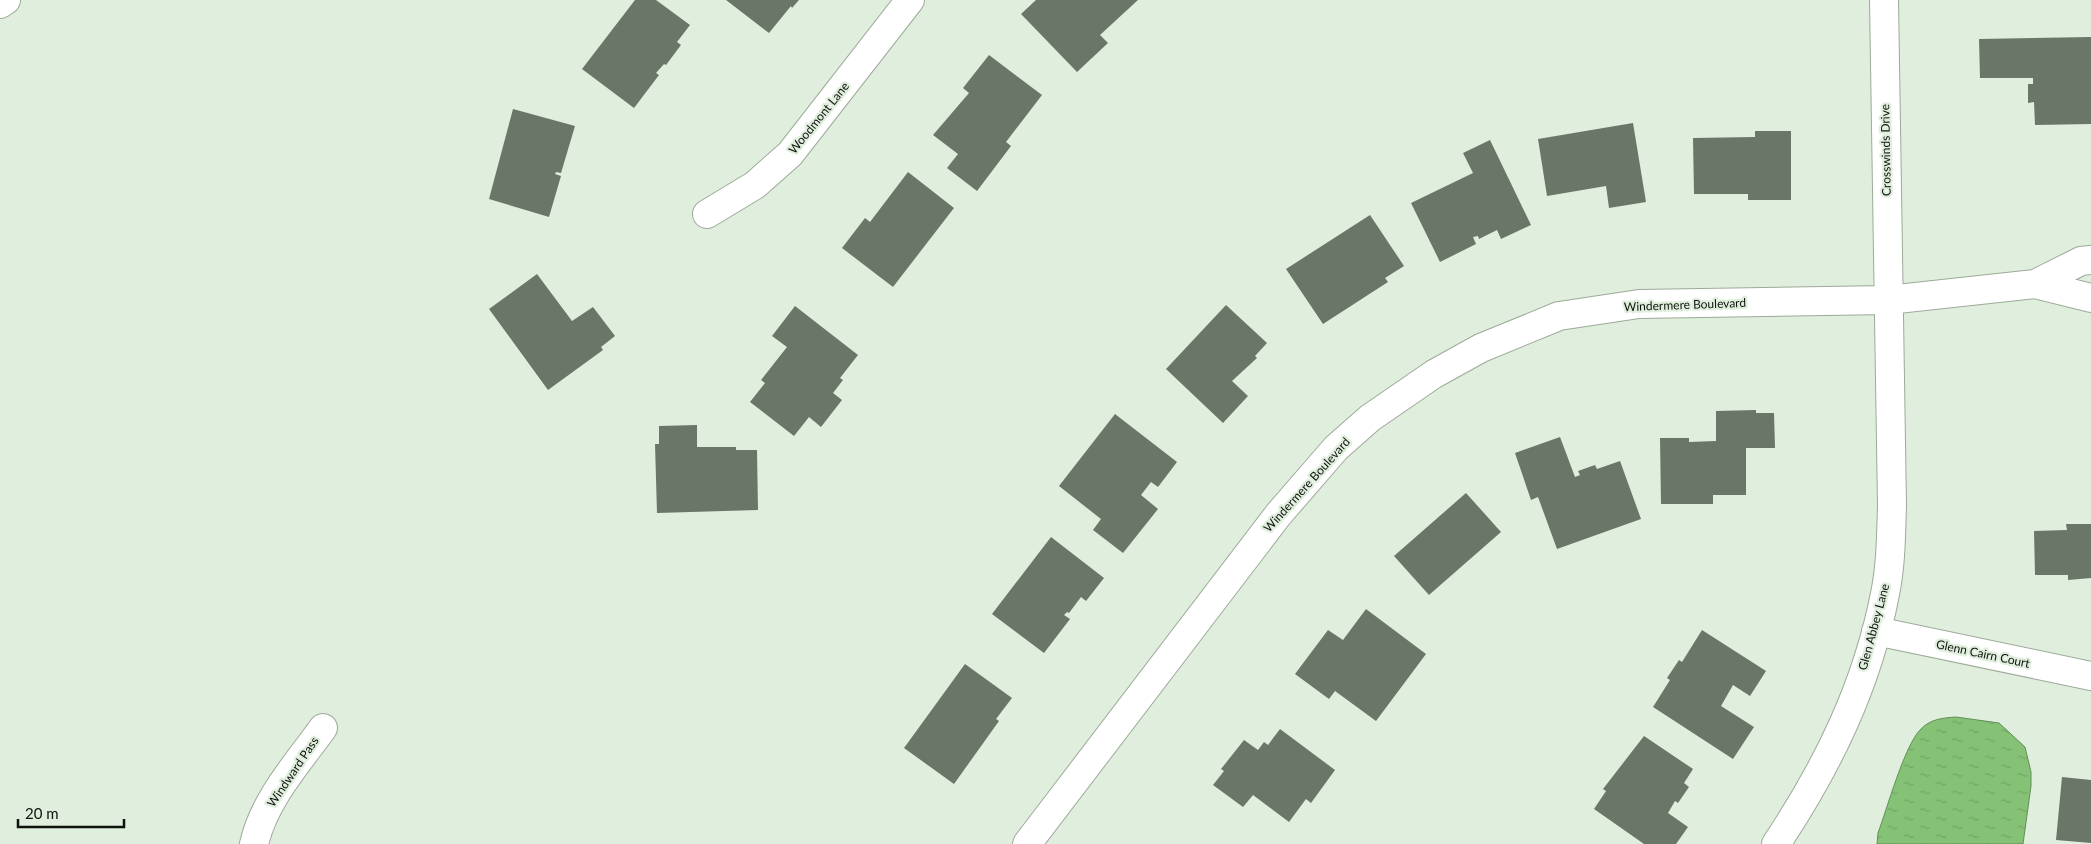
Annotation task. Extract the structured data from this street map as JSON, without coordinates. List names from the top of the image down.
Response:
{
  "streets": {
    "street": [
      "Woodmont Lane",
      "Crosswinds Drive",
      "Windermere Boulevard",
      "Glen Abbey Lane",
      "Glenn Cairn Court",
      "Windward Pass"
    ]
  },
  "crossings": [
    ["Crosswinds Drive", "Windermere Boulevard"],
    ["Crosswinds Drive", "Glen Abbey Lane"],
    ["Windermere Boulevard", "Glen Abbey Lane"],
    ["Glen Abbey Lane", "Glenn Cairn Court"]
  ],
  "scale_bar": "20 m"
}
